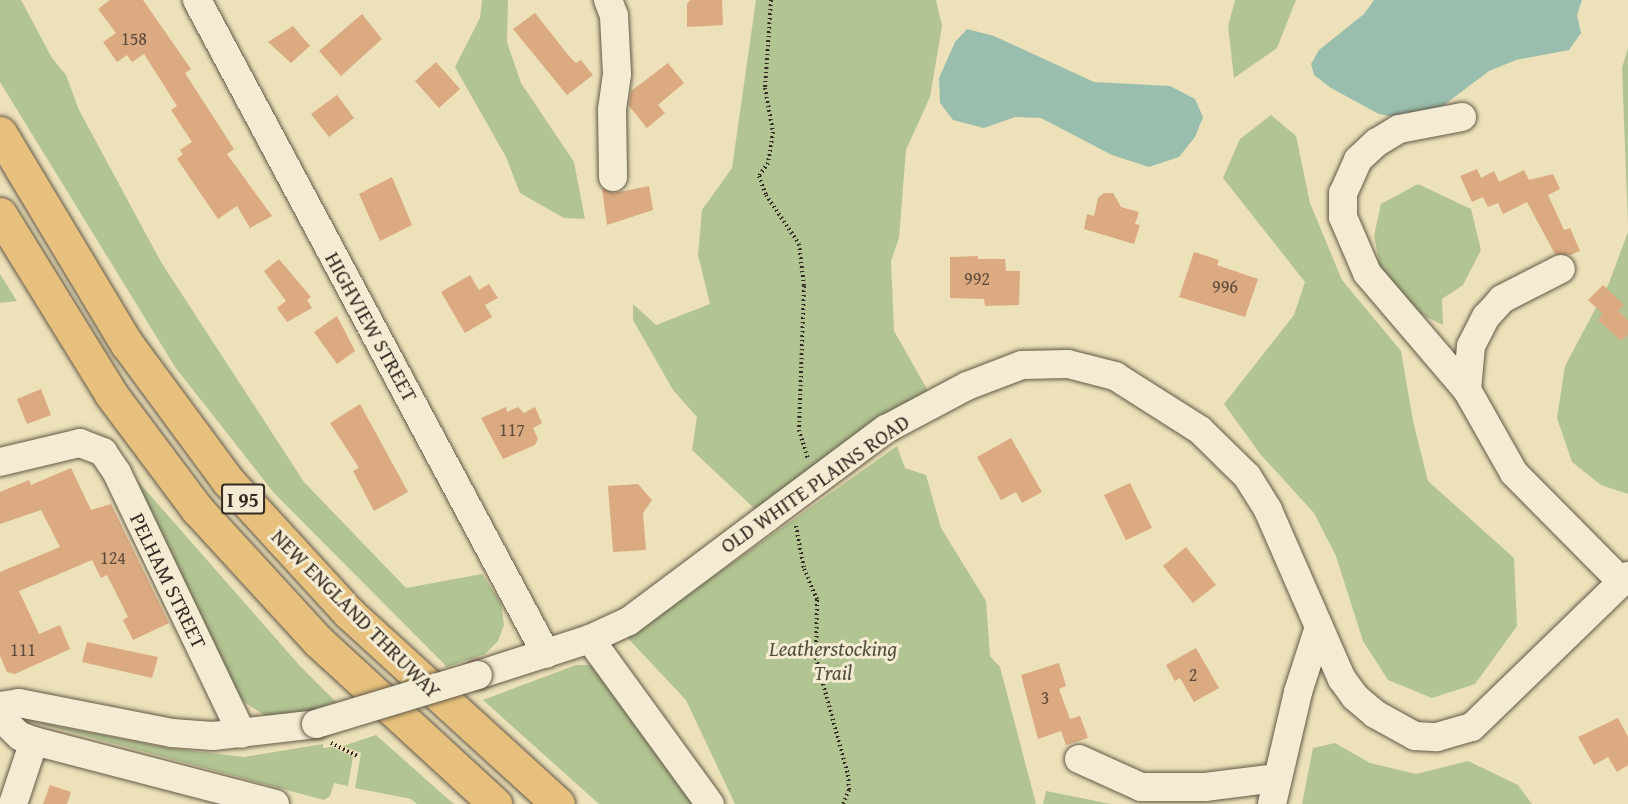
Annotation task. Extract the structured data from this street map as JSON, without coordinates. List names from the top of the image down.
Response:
{
  "streets": {
    "highway": ["I 95", "NEW ENGLAND THRUWAY"],
    "street": ["HIGHVIEW STREET", "OLD WHITE PLAINS ROAD", "PELHAM STREET"]
  },
  "crossings": [
    ["HIGHVIEW STREET", "OLD WHITE PLAINS ROAD"],
    ["OLD WHITE PLAINS ROAD", "PELHAM STREET"]
  ],
  "parks": ["Leatherstocking Trail"],
  "house_numbers": [
    "158",
    "992",
    "996",
    "117",
    "124",
    "111",
    "2",
    "3"
  ]
}
